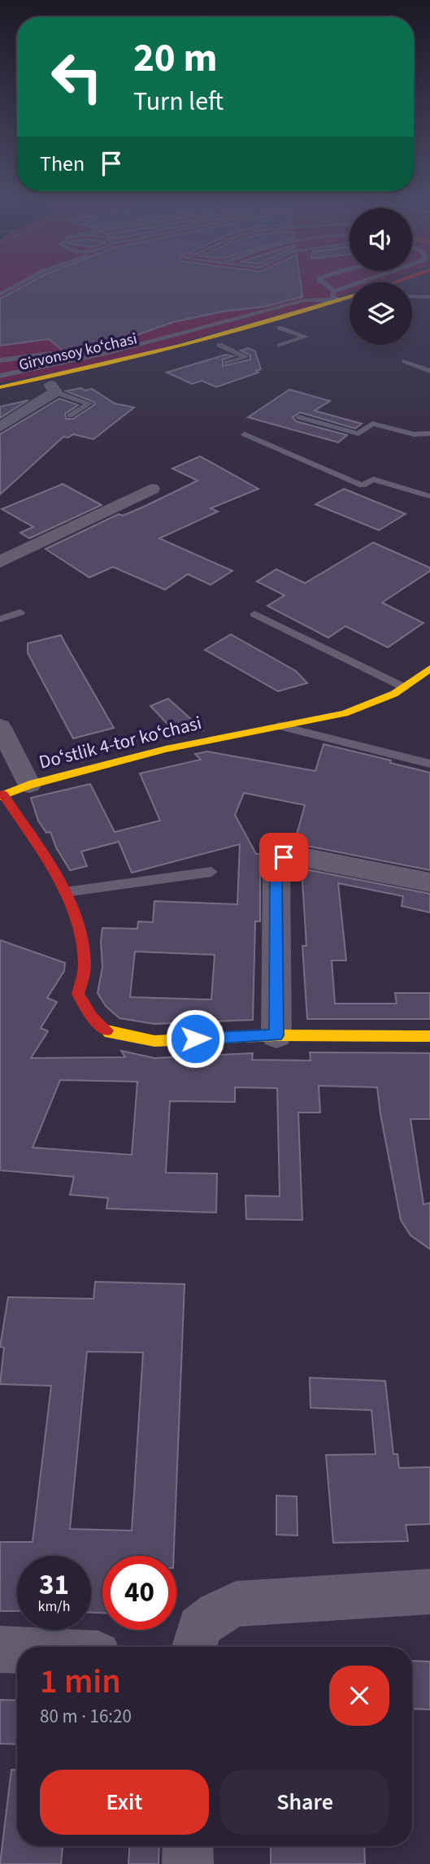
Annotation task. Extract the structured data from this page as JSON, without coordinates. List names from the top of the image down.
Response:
{
  "streets": {
    "main road": ["Girvonsoy koʻchasi", "Doʻstlik 4-tor koʻchasi"]
  },
  "page": {
    "turn": ["20 m", "Turn left"],
    "then": "Then",
    "speed": "31 km/h",
    "limit": "40",
    "heading": ["1 min", "80 m · 16:20"],
    "buttons": ["Exit", "Share"]
  }
}
